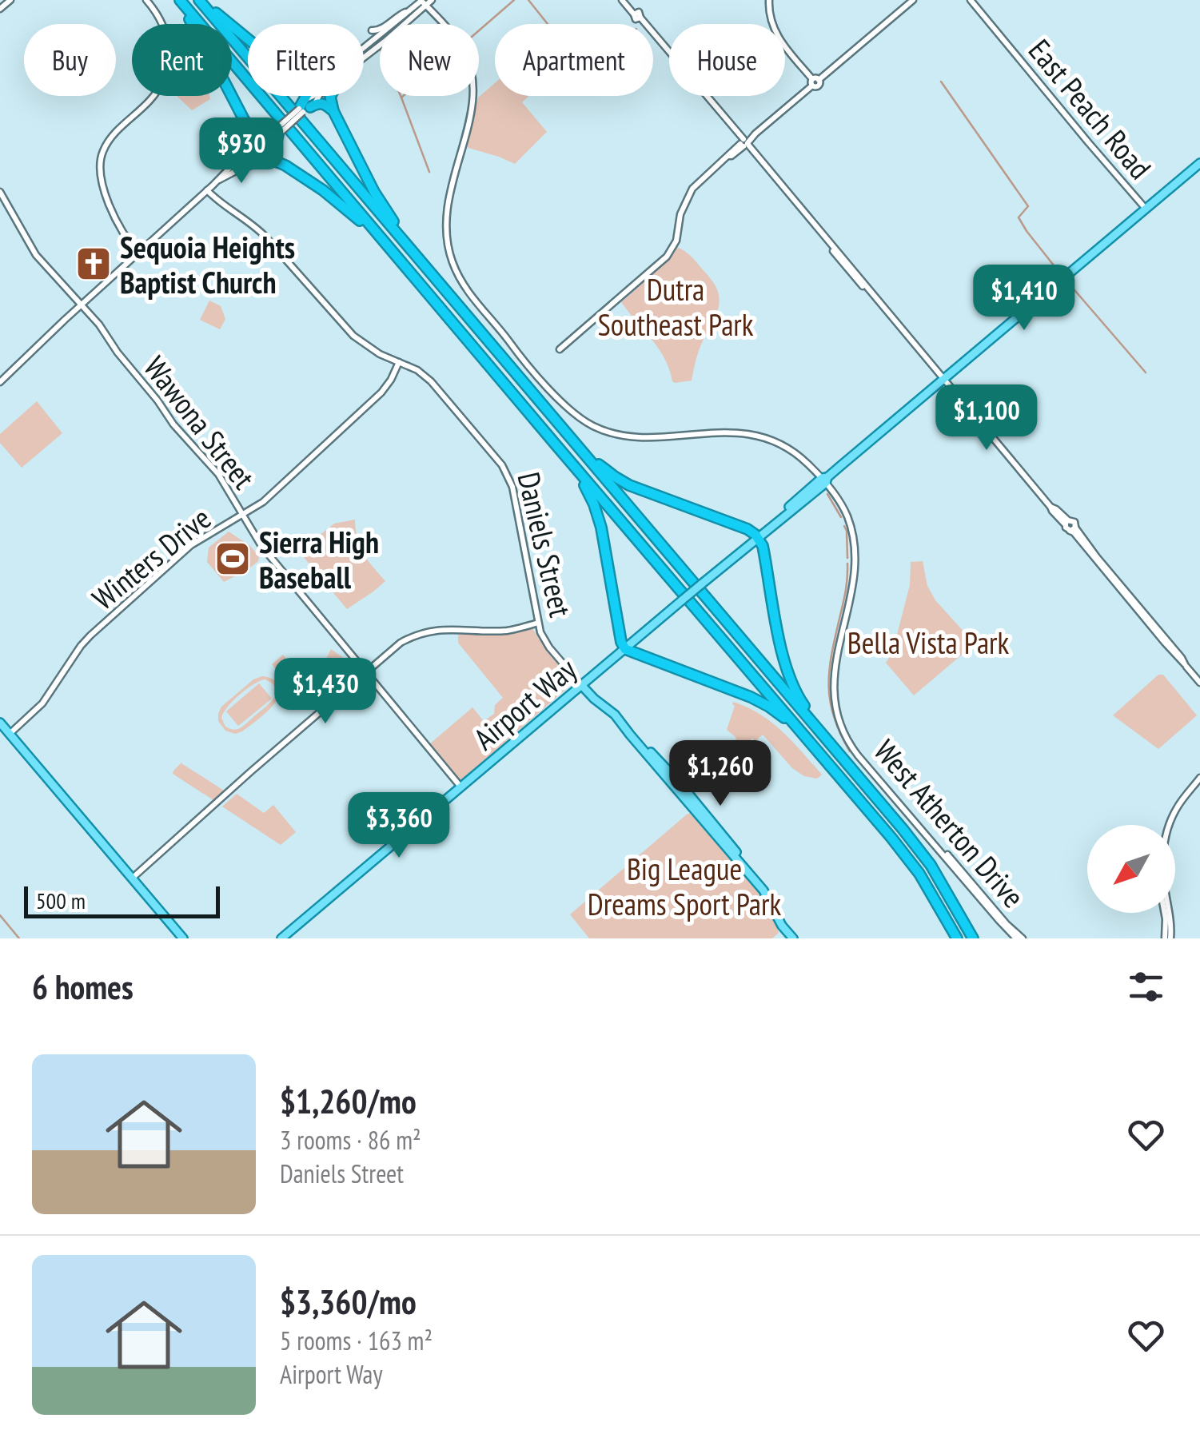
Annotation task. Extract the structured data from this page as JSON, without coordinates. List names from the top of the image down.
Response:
{
  "streets": {
    "main road": ["Daniels Street", "Airport Way"],
    "street": [
      "East Peach Road",
      "Wawona Street",
      "Winters Drive",
      "West Atherton Drive"
    ]
  },
  "crossings": [
    ["East Peach Road", "Airport Way"],
    ["Wawona Street", "Winters Drive"],
    ["Wawona Street", "Airport Way"],
    ["Daniels Street", "Winters Drive"],
    ["Daniels Street", "Airport Way"],
    ["Airport Way", "West Atherton Drive"]
  ],
  "parks": ["Dutra Southeast Park", "Bella Vista Park", "Big League Dreams Sport Park"],
  "places": {
    "church": ["Sequoia Heights Baptist Church"],
    "sports": ["Sierra High Baseball"]
  },
  "scale_bar": "500 m",
  "north": "bottom left",
  "page": {
    "chip": [
      "Buy",
      "Rent",
      "Filters",
      "New",
      "Apartment",
      "House"
    ],
    "price": [
      "$930",
      "$1,410",
      "$1,100",
      "$1,430",
      "$1,260",
      "$3,360"
    ],
    "scale": "500 m",
    "heading": "6 homes",
    "list": [
      {
        "name": "$1,260/mo",
        "note": "3 rooms · 86 m² · Daniels Street"
      },
      {
        "name": "$3,360/mo",
        "note": "5 rooms · 163 m² · Airport Way"
      }
    ]
  }
}
